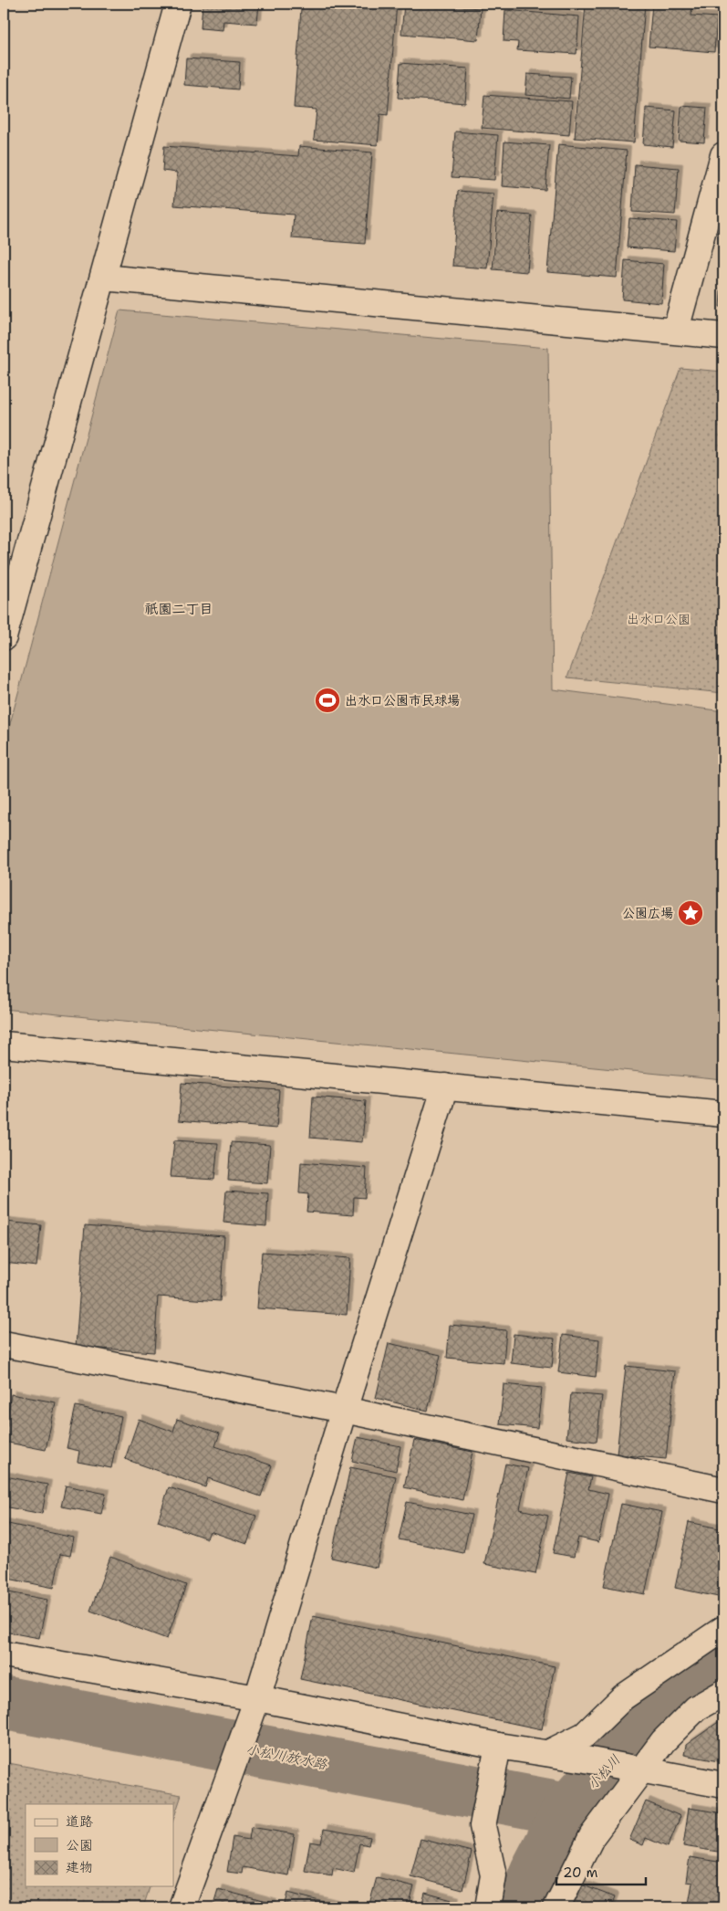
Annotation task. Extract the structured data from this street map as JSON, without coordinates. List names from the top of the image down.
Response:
{
  "districts": ["祇園二丁目"],
  "water": ["小松川放水路", "小松川"],
  "parks": ["出水口公園"],
  "places": {
    "sports": ["出水口公園市民球場"],
    "place": ["公園広場"]
  },
  "legend": ["道路", "公園", "建物"],
  "scale_bar": "20 m"
}
